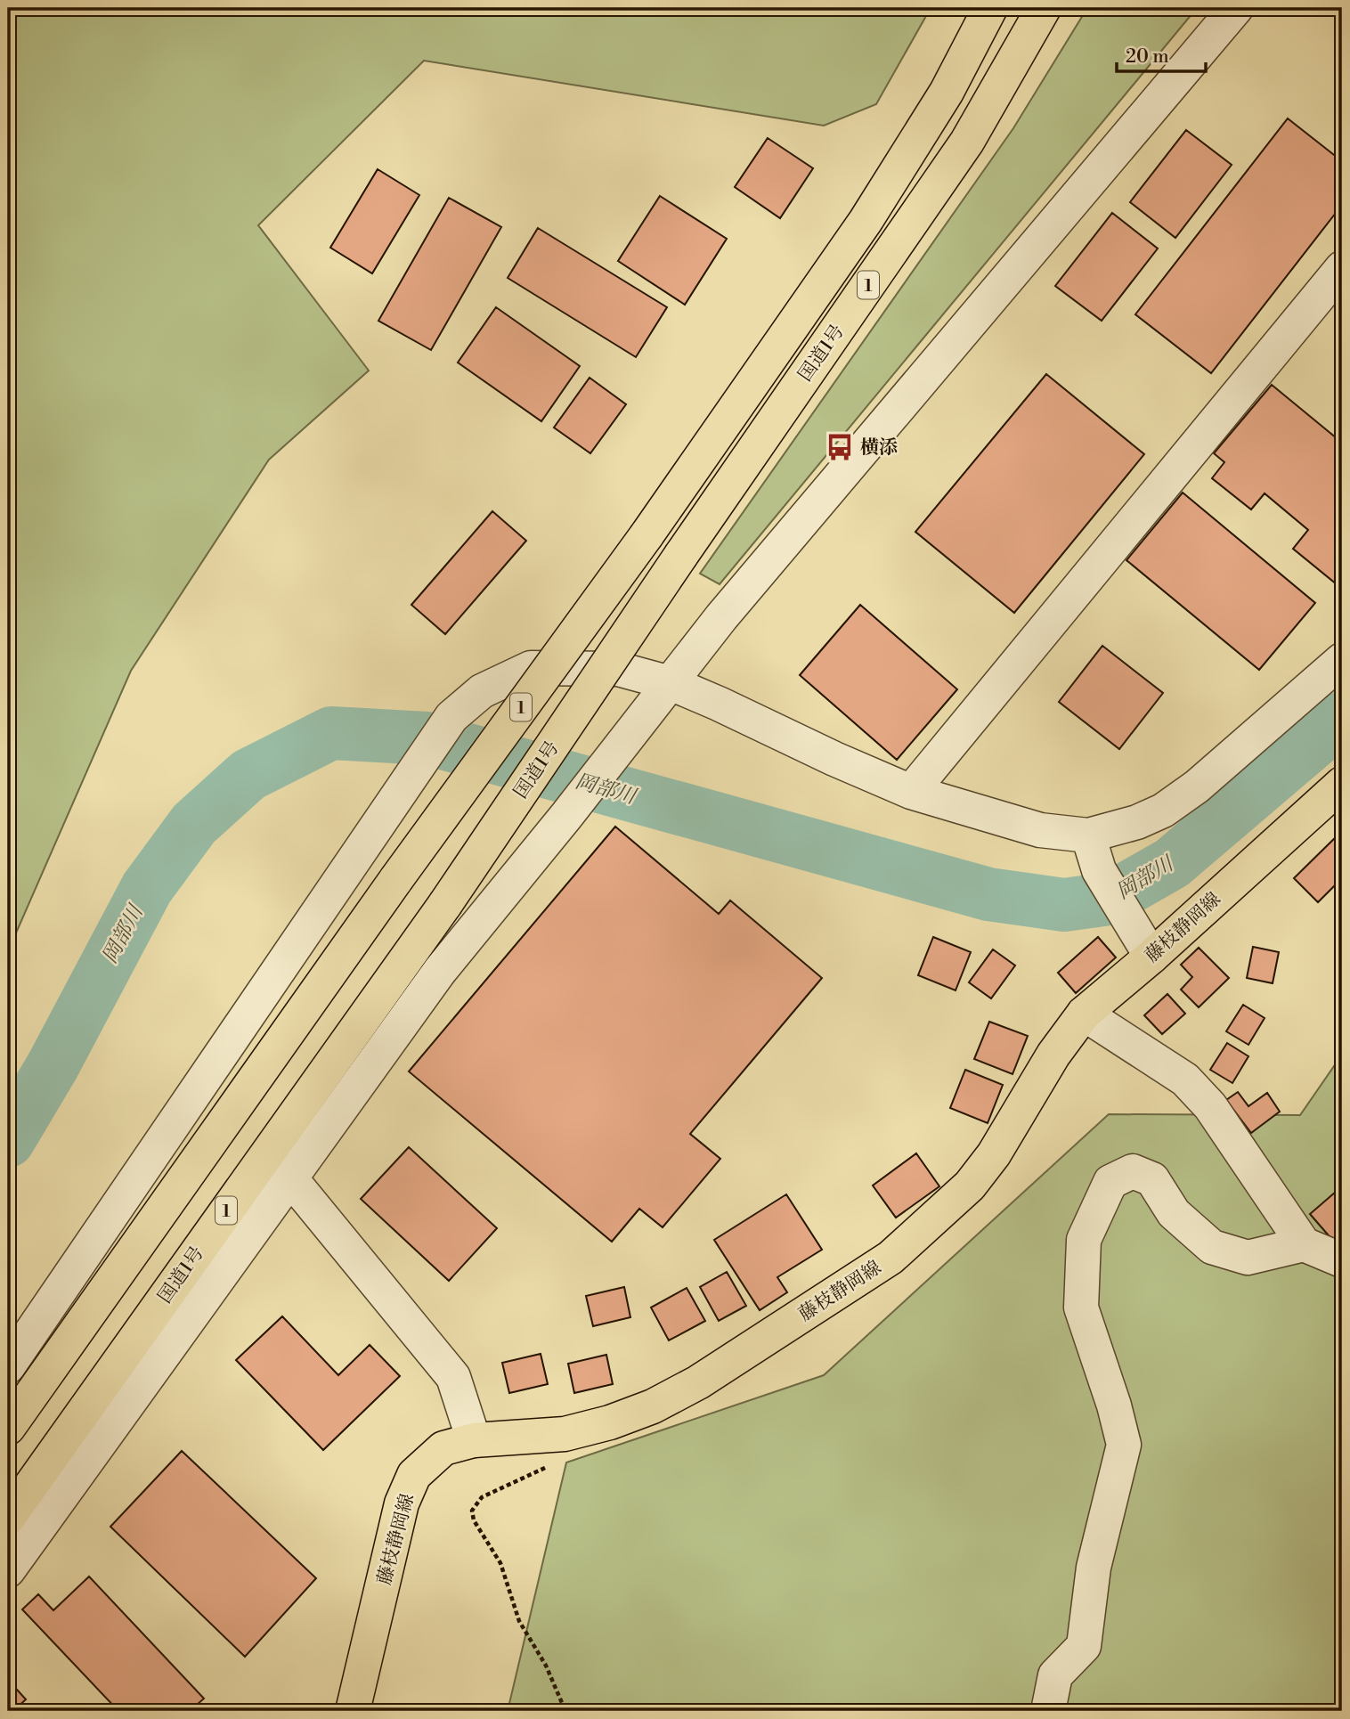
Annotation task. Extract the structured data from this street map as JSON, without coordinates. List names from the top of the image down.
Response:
{
  "streets": {
    "main road": ["1", "国道1号", "藤枝静岡線"]
  },
  "water": ["岡部川"],
  "places": {
    "bus stop": ["横添"]
  },
  "scale_bar": "20 m"
}
